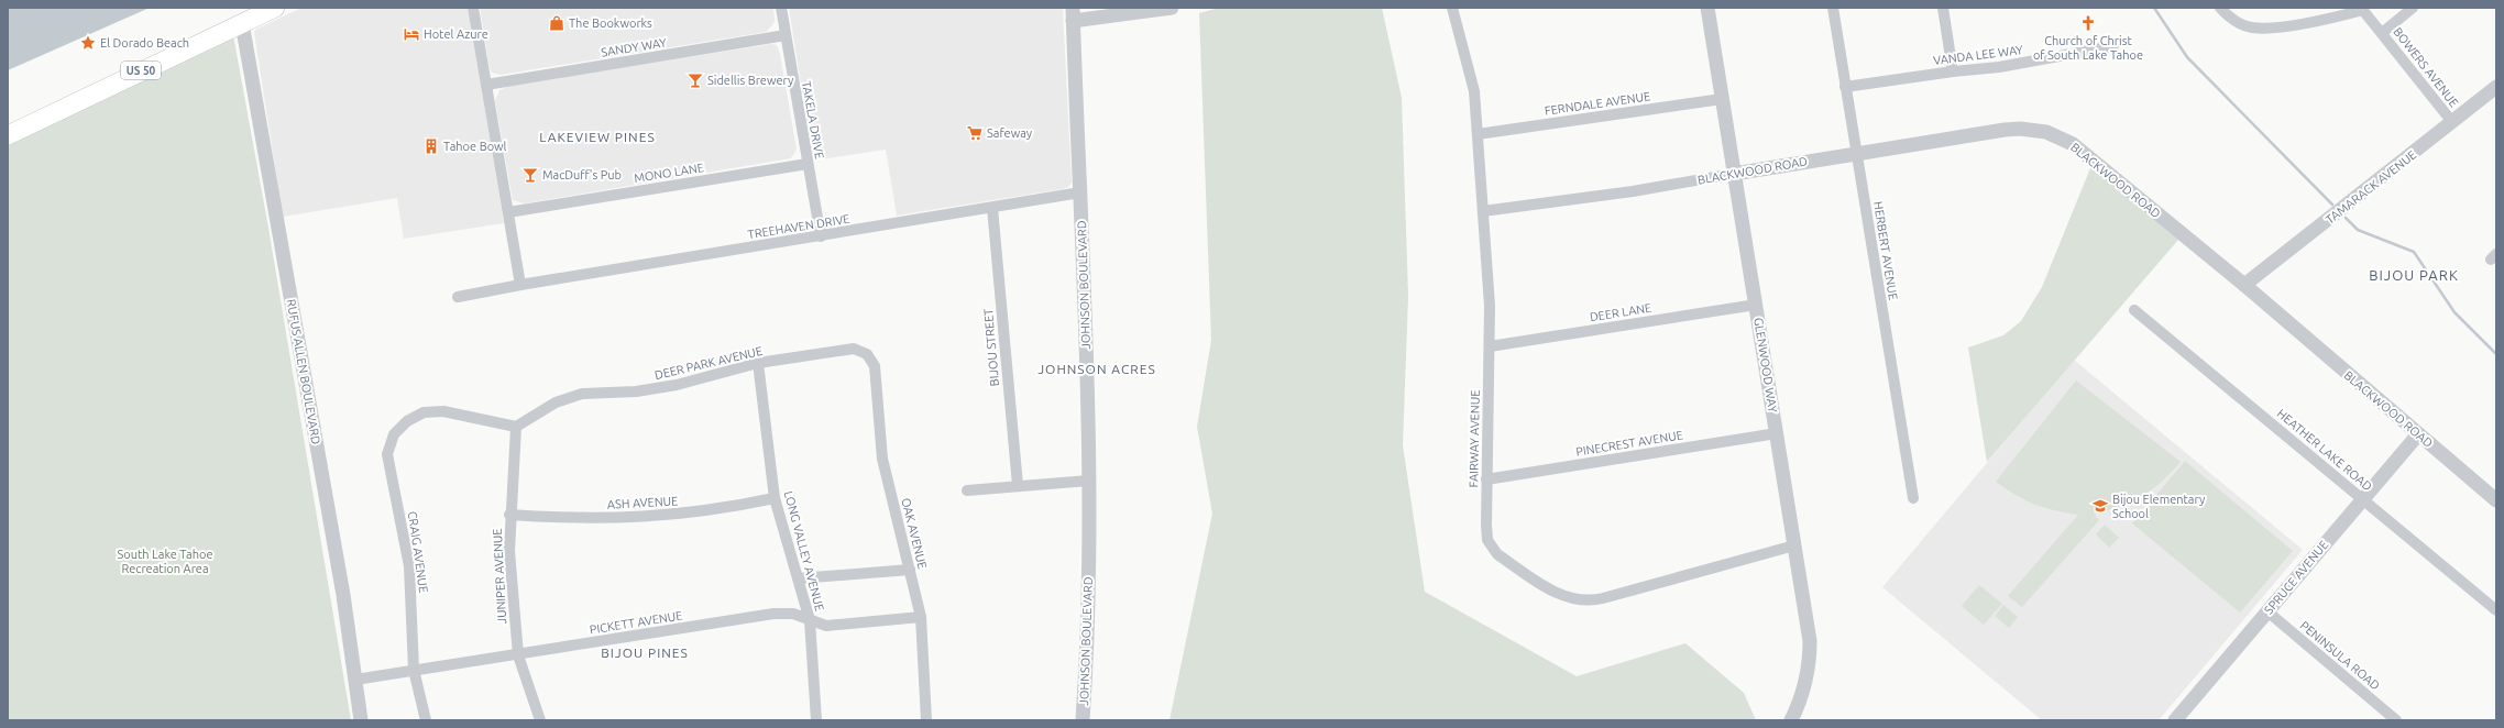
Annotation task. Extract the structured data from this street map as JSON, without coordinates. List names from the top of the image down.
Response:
{
  "streets": {
    "highway": ["US 50"],
    "street": [
      "SANDY WAY",
      "VANDA LEE WAY",
      "BOWERS AVENUE",
      "FERNDALE AVENUE",
      "TAKELA DRIVE",
      "BLACKWOOD ROAD",
      "MONO LANE",
      "TAMARACK AVENUE",
      "TREEHAVEN DRIVE",
      "HERBERT AVENUE",
      "JOHNSON BOULEVARD",
      "DEER LANE",
      "BIJOU STREET",
      "DEER PARK AVENUE",
      "GLENWOOD WAY",
      "RUFUS ALLEN BOULEVARD",
      "FAIRWAY AVENUE",
      "PINECREST AVENUE",
      "HEATHER LAKE ROAD",
      "ASH AVENUE",
      "OAK AVENUE",
      "LONG VALLEY AVENUE",
      "CRAIG AVENUE",
      "JUNIPER AVENUE",
      "SPRUCE AVENUE",
      "PICKETT AVENUE",
      "PENINSULA ROAD"
    ]
  },
  "crossings": [
    ["SANDY WAY", "TAKELA DRIVE"],
    ["VANDA LEE WAY", "HERBERT AVENUE"],
    ["BOWERS AVENUE", "TAMARACK AVENUE"],
    ["US 50", "RUFUS ALLEN BOULEVARD"],
    ["FERNDALE AVENUE", "GLENWOOD WAY"],
    ["FERNDALE AVENUE", "FAIRWAY AVENUE"],
    ["TAKELA DRIVE", "MONO LANE"],
    ["TAKELA DRIVE", "TREEHAVEN DRIVE"],
    ["BLACKWOOD ROAD", "TAMARACK AVENUE"],
    ["BLACKWOOD ROAD", "HERBERT AVENUE"],
    ["BLACKWOOD ROAD", "GLENWOOD WAY"],
    ["BLACKWOOD ROAD", "FAIRWAY AVENUE"],
    ["BLACKWOOD ROAD", "SPRUCE AVENUE"],
    ["TREEHAVEN DRIVE", "JOHNSON BOULEVARD"],
    ["TREEHAVEN DRIVE", "BIJOU STREET"],
    ["DEER LANE", "GLENWOOD WAY"],
    ["DEER LANE", "FAIRWAY AVENUE"],
    ["DEER PARK AVENUE", "OAK AVENUE"],
    ["DEER PARK AVENUE", "LONG VALLEY AVENUE"],
    ["DEER PARK AVENUE", "CRAIG AVENUE"],
    ["DEER PARK AVENUE", "JUNIPER AVENUE"],
    ["GLENWOOD WAY", "FAIRWAY AVENUE"],
    ["GLENWOOD WAY", "PINECREST AVENUE"],
    ["RUFUS ALLEN BOULEVARD", "PICKETT AVENUE"],
    ["FAIRWAY AVENUE", "PINECREST AVENUE"],
    ["HEATHER LAKE ROAD", "SPRUCE AVENUE"],
    ["ASH AVENUE", "LONG VALLEY AVENUE"],
    ["ASH AVENUE", "JUNIPER AVENUE"],
    ["OAK AVENUE", "PICKETT AVENUE"],
    ["LONG VALLEY AVENUE", "PICKETT AVENUE"],
    ["CRAIG AVENUE", "JUNIPER AVENUE"],
    ["CRAIG AVENUE", "PICKETT AVENUE"],
    ["JUNIPER AVENUE", "PICKETT AVENUE"],
    ["SPRUCE AVENUE", "PENINSULA ROAD"]
  ],
  "districts": [
    "LAKEVIEW PINES",
    "BIJOU PARK",
    "JOHNSON ACRES",
    "BIJOU PINES"
  ],
  "parks": ["South Lake Tahoe Recreation Area"],
  "places": {
    "shop": ["The Bookworks"],
    "church": ["Church of Christ of South Lake Tahoe"],
    "hotel": ["Hotel Azure"],
    "place": ["El Dorado Beach"],
    "bar": ["Sidellis Brewery", "MacDuff's Pub"],
    "supermarket": ["Safeway"],
    "building": ["Tahoe Bowl"],
    "school or university": ["Bijou Elementary School"]
  }
}
